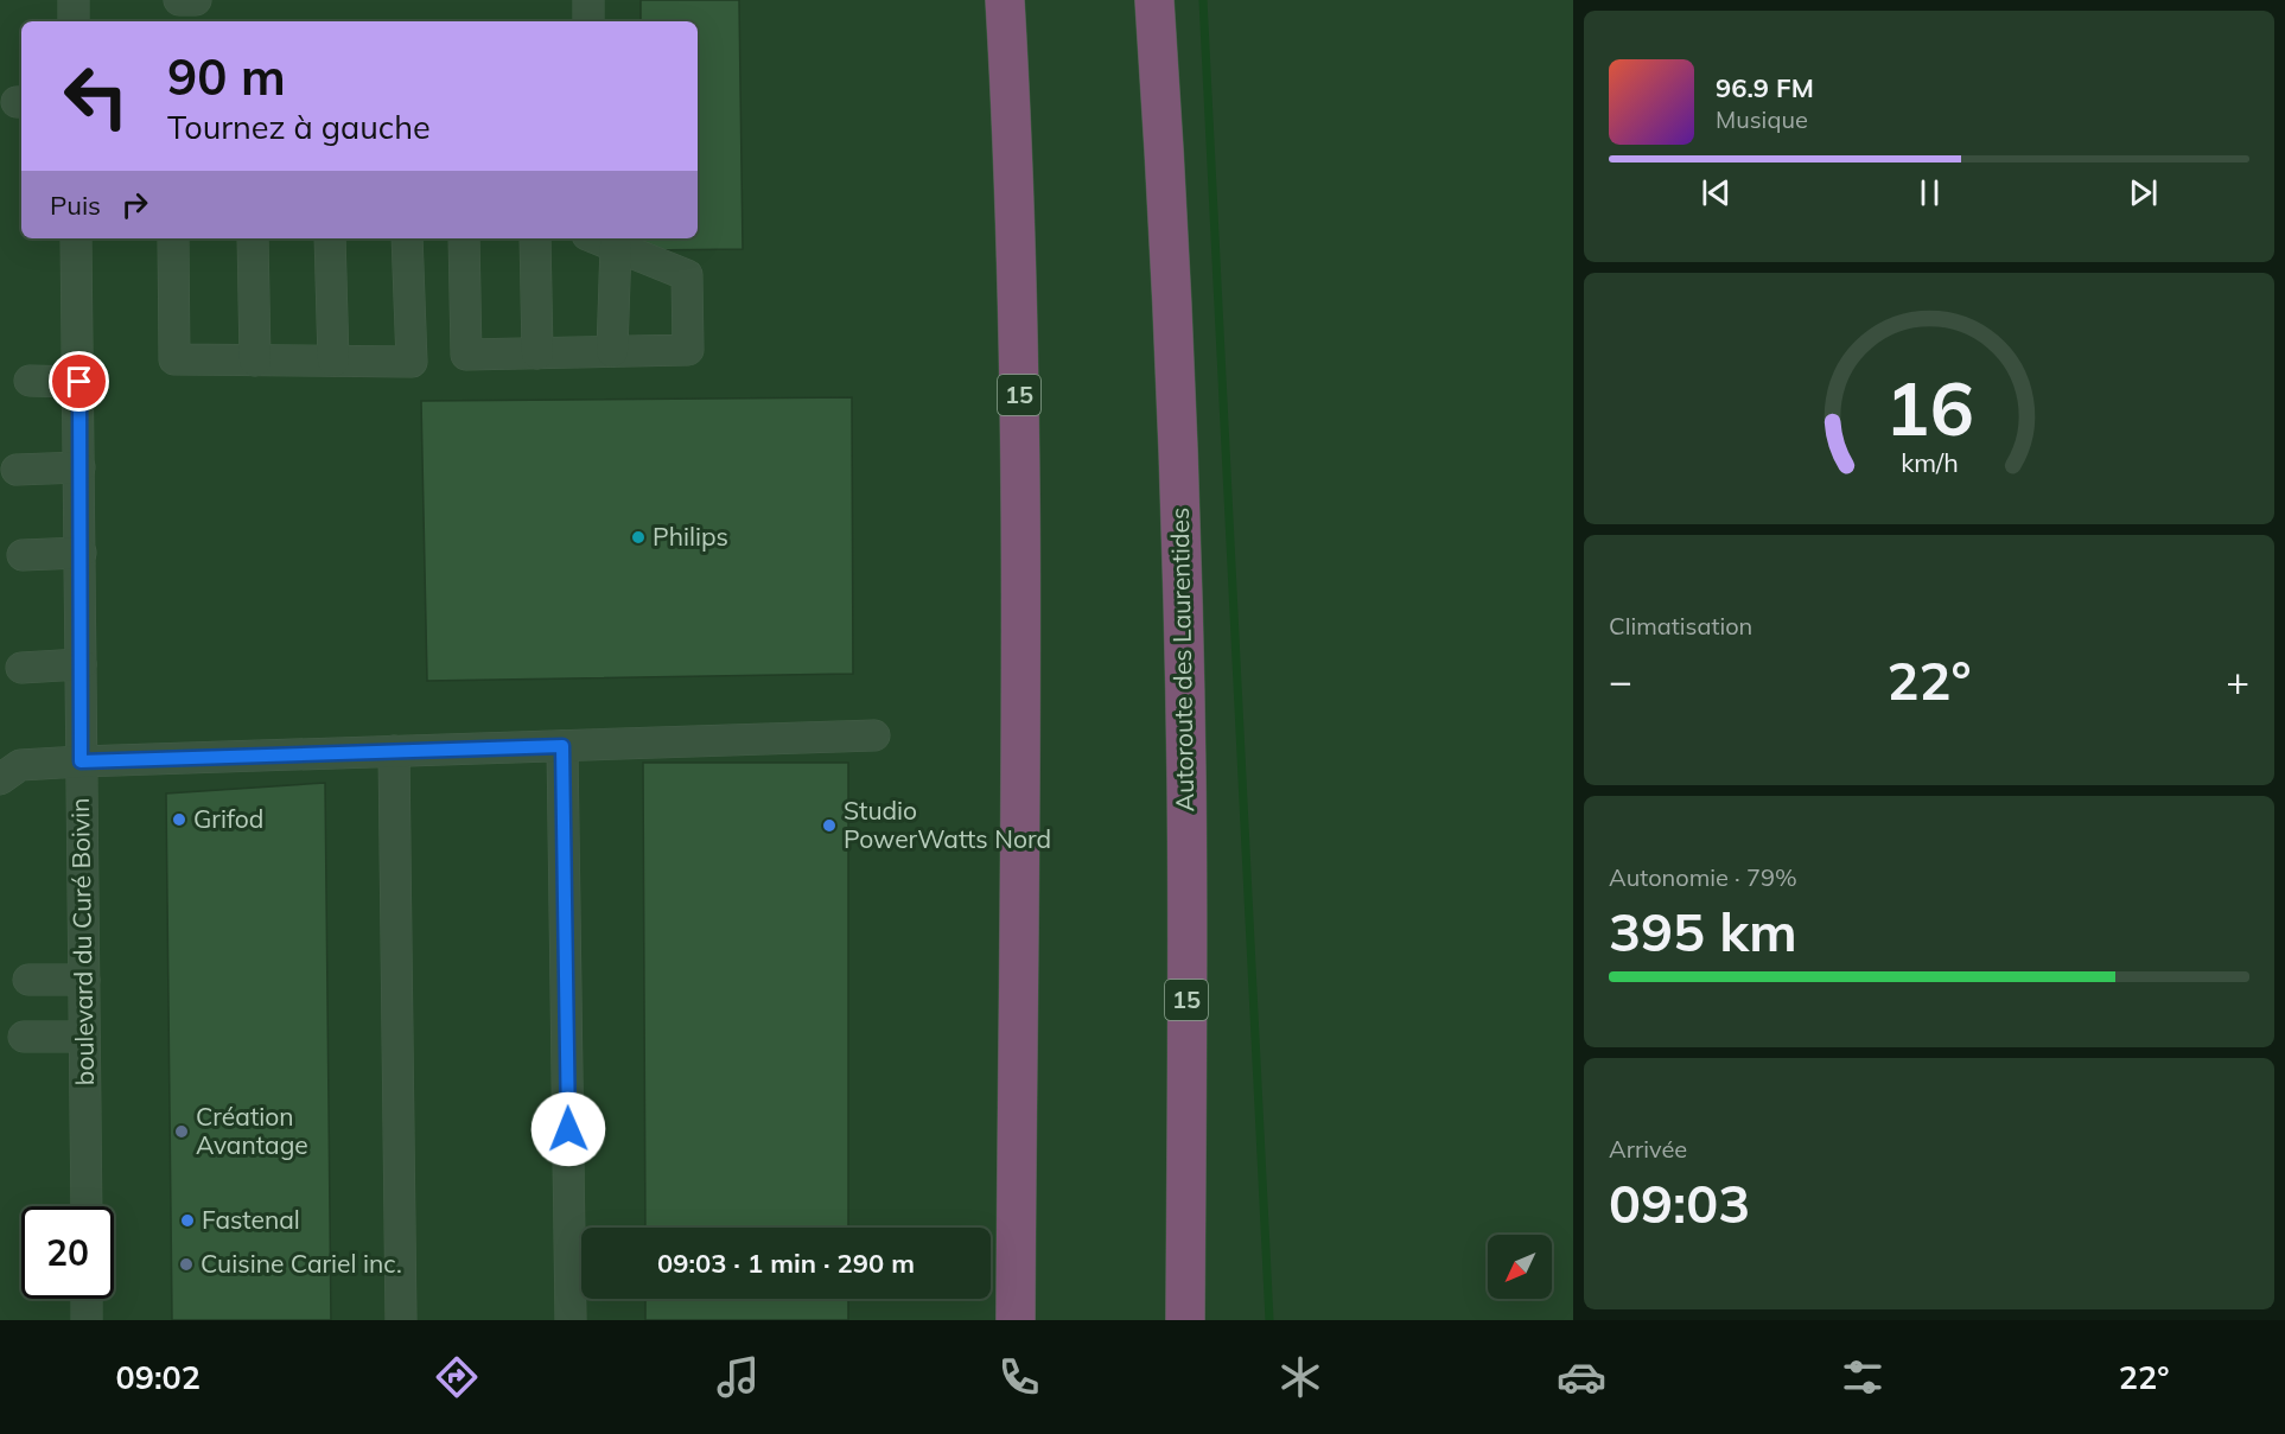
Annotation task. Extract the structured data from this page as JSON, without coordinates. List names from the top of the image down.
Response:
{
  "streets": {
    "highway": ["15", "Autoroute des Laurentides"],
    "street": ["boulevard du Curé Boivin"]
  },
  "places": [
    "Philips",
    "Grifod",
    "Studio PowerWatts Nord",
    "Création Avantage",
    "Fastenal",
    "Cuisine Cariel inc."
  ],
  "north": "bottom left",
  "page": {
    "turn": ["90 m", "Tournez à gauche"],
    "song": ["96.9 FM", "Musique"],
    "then": "Puis",
    "tile": [
      "Climatisation",
      ["Autonomie · 79%", "395 km"],
      ["Arrivée", "09:03"]
    ],
    "heat": ["−", "22°", "+"],
    "limit": "20",
    "trip": "09:03 · 1 min · 290 m",
    "tabs": ["09:02", "22°"],
    "gauge": ["16", "km/h"]
  }
}
